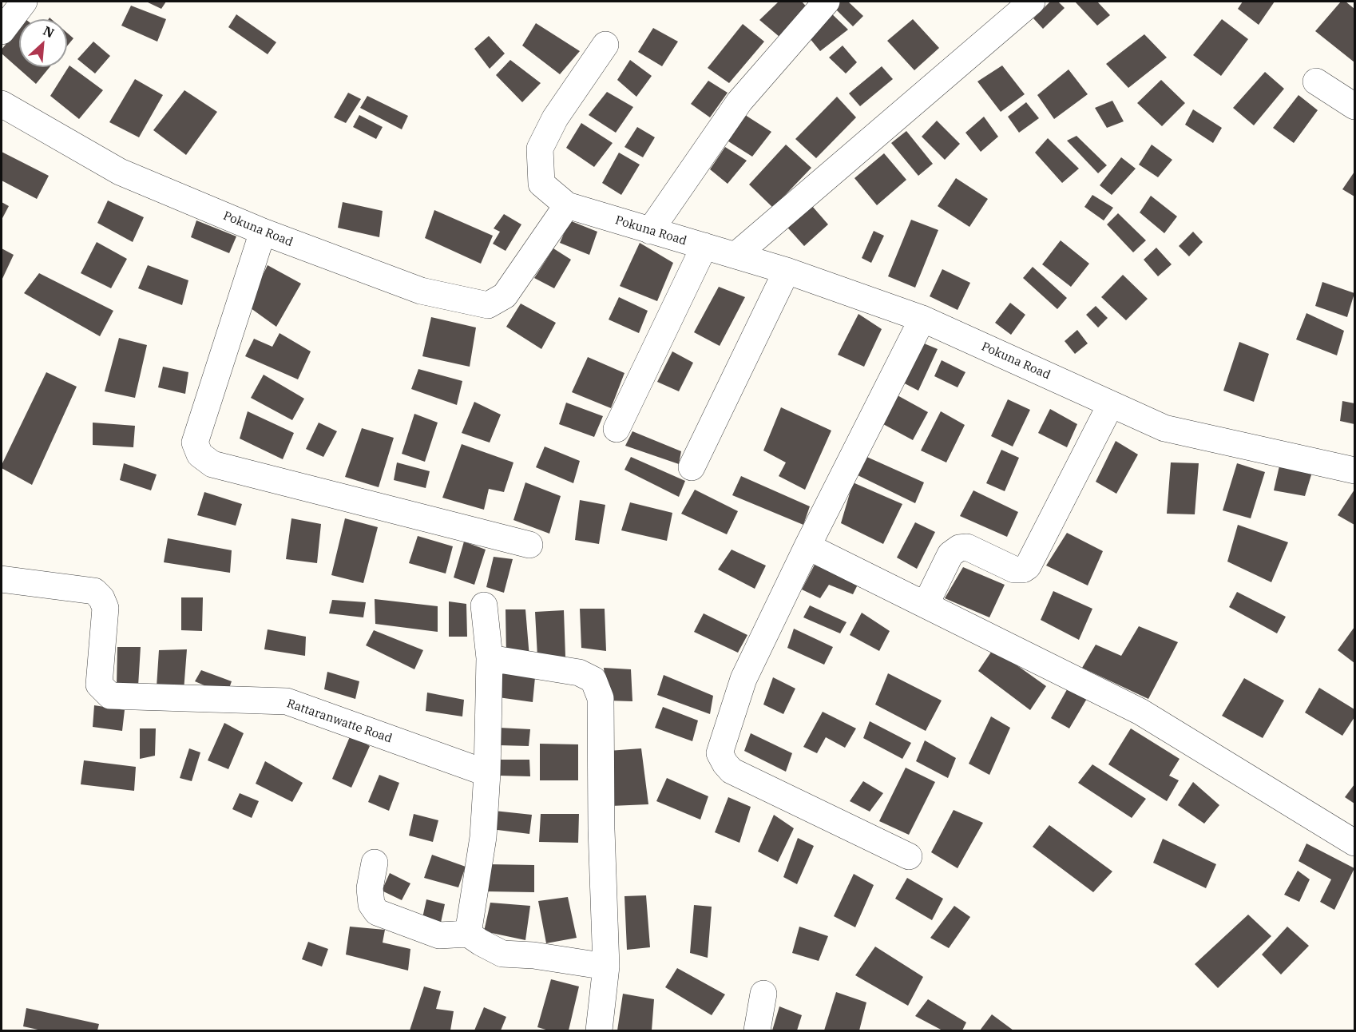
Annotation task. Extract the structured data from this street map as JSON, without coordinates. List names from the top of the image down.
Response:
{
  "streets": {
    "street": ["Pokuna Road", "Rattaranwatte Road"]
  },
  "north": "top right"
}
